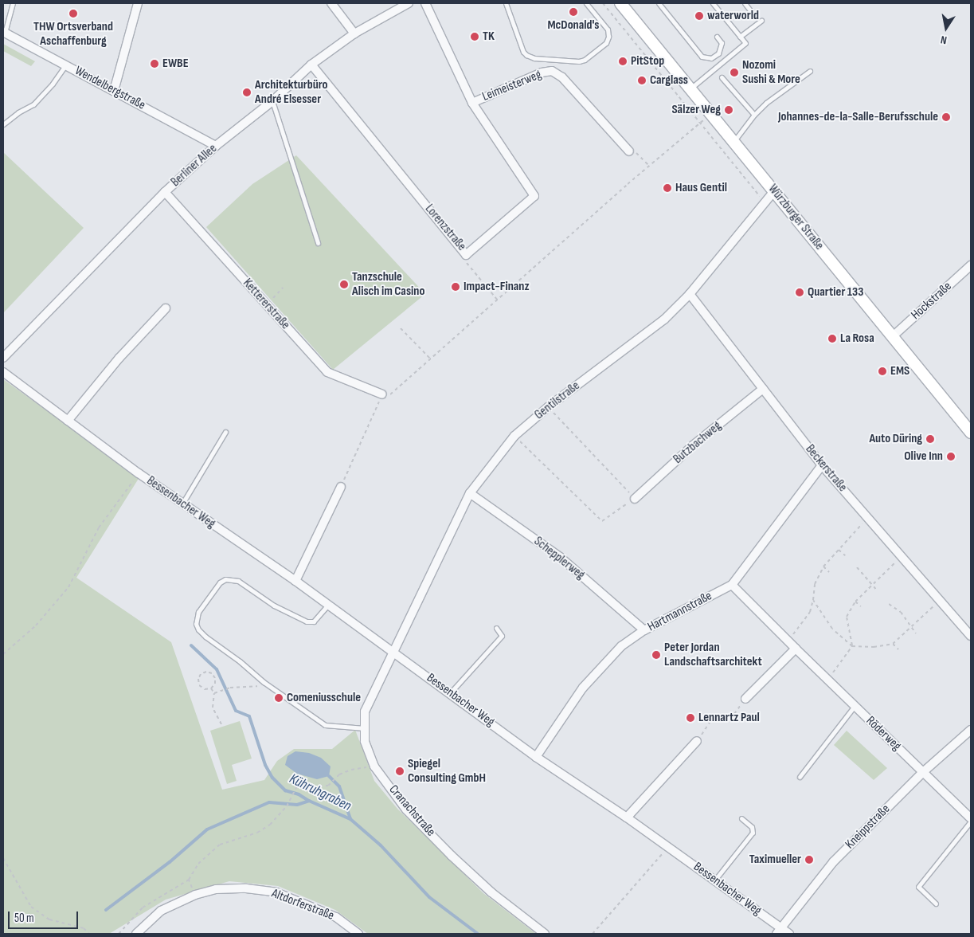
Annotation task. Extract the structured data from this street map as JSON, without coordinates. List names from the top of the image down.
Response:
{
  "streets": {
    "main road": ["Würzburger Straße"],
    "street": [
      "Leimeisterweg",
      "Wendelbergstraße",
      "Berliner Allee",
      "Lorenzstraße",
      "Hockstraße",
      "Kettererstraße",
      "Gentilstraße",
      "Butzbachweg",
      "Beckerstraße",
      "Bessenbacher Weg",
      "Schepplerweg",
      "Hartmannstraße",
      "Röderweg",
      "Cranachstraße",
      "Kneippstraße",
      "Altdorferstraße"
    ]
  },
  "crossings": [
    ["Leimeisterweg", "Lorenzstraße"],
    ["Wendelbergstraße", "Berliner Allee"],
    ["Berliner Allee", "Lorenzstraße"],
    ["Berliner Allee", "Kettererstraße"],
    ["Würzburger Straße", "Hockstraße"],
    ["Würzburger Straße", "Gentilstraße"],
    ["Gentilstraße", "Beckerstraße"],
    ["Gentilstraße", "Bessenbacher Weg"],
    ["Gentilstraße", "Schepplerweg"],
    ["Gentilstraße", "Cranachstraße"],
    ["Butzbachweg", "Beckerstraße"],
    ["Beckerstraße", "Hartmannstraße"],
    ["Bessenbacher Weg", "Hartmannstraße"],
    ["Bessenbacher Weg", "Cranachstraße"],
    ["Bessenbacher Weg", "Kneippstraße"],
    ["Schepplerweg", "Hartmannstraße"],
    ["Hartmannstraße", "Röderweg"],
    ["Röderweg", "Kneippstraße"]
  ],
  "water": ["Kühruhgraben"],
  "places": [
    "McDonald's",
    "THW Ortsverband Aschaffenburg",
    "waterworld",
    "TK",
    "PitStop",
    "EWBE",
    "Nozomi Sushi & More",
    "Carglass",
    "Architekturbüro André Elsesser",
    "Sälzer Weg",
    "Johannes-de-la-Salle-Berufsschule",
    "Haus Gentil",
    "Tanzschule Alisch im Casino",
    "Impact-Finanz",
    "Quartier 133",
    "La Rosa",
    "EMS",
    "Auto Düring",
    "Olive Inn",
    "Peter Jordan Landschaftsarchitekt",
    "Comeniusschule",
    "Lennartz Paul",
    "Spiegel Consulting GmbH",
    "Taximueller"
  ],
  "scale_bar": "50 m",
  "north": "bottom"
}
